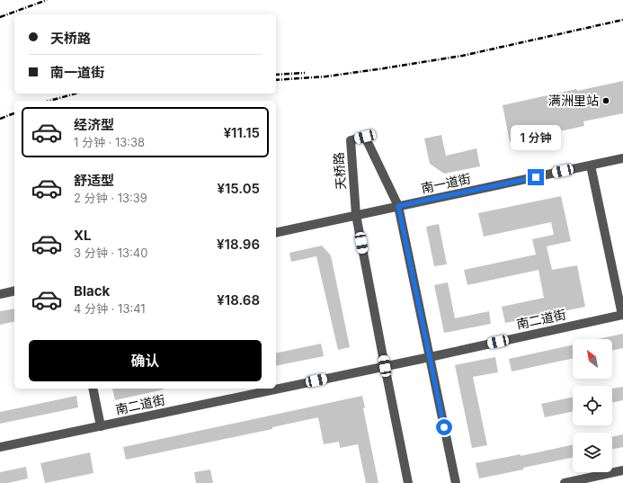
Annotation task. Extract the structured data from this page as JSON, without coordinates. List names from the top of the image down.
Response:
{
  "streets": {
    "street": ["天桥路", "南一道街", "南二道街"]
  },
  "crossings": [
    ["天桥路", "南一道街"],
    ["天桥路", "南二道街"]
  ],
  "places": ["满洲里站"],
  "north": "top left",
  "page": {
    "banner": ["天桥路", "南一道街"],
    "list": [
      {
        "name": "经济型",
        "note": "1 分钟 · 13:38",
        "value": "¥11.15"
      },
      {
        "name": "舒适型",
        "note": "2 分钟 · 13:39",
        "value": "¥15.05"
      },
      {
        "name": "XL",
        "note": "3 分钟 · 13:40",
        "value": "¥18.96"
      },
      {
        "name": "Black",
        "note": "4 分钟 · 13:41",
        "value": "¥18.68"
      }
    ],
    "bubble": "1 分钟",
    "buttons": "确认"
  }
}
